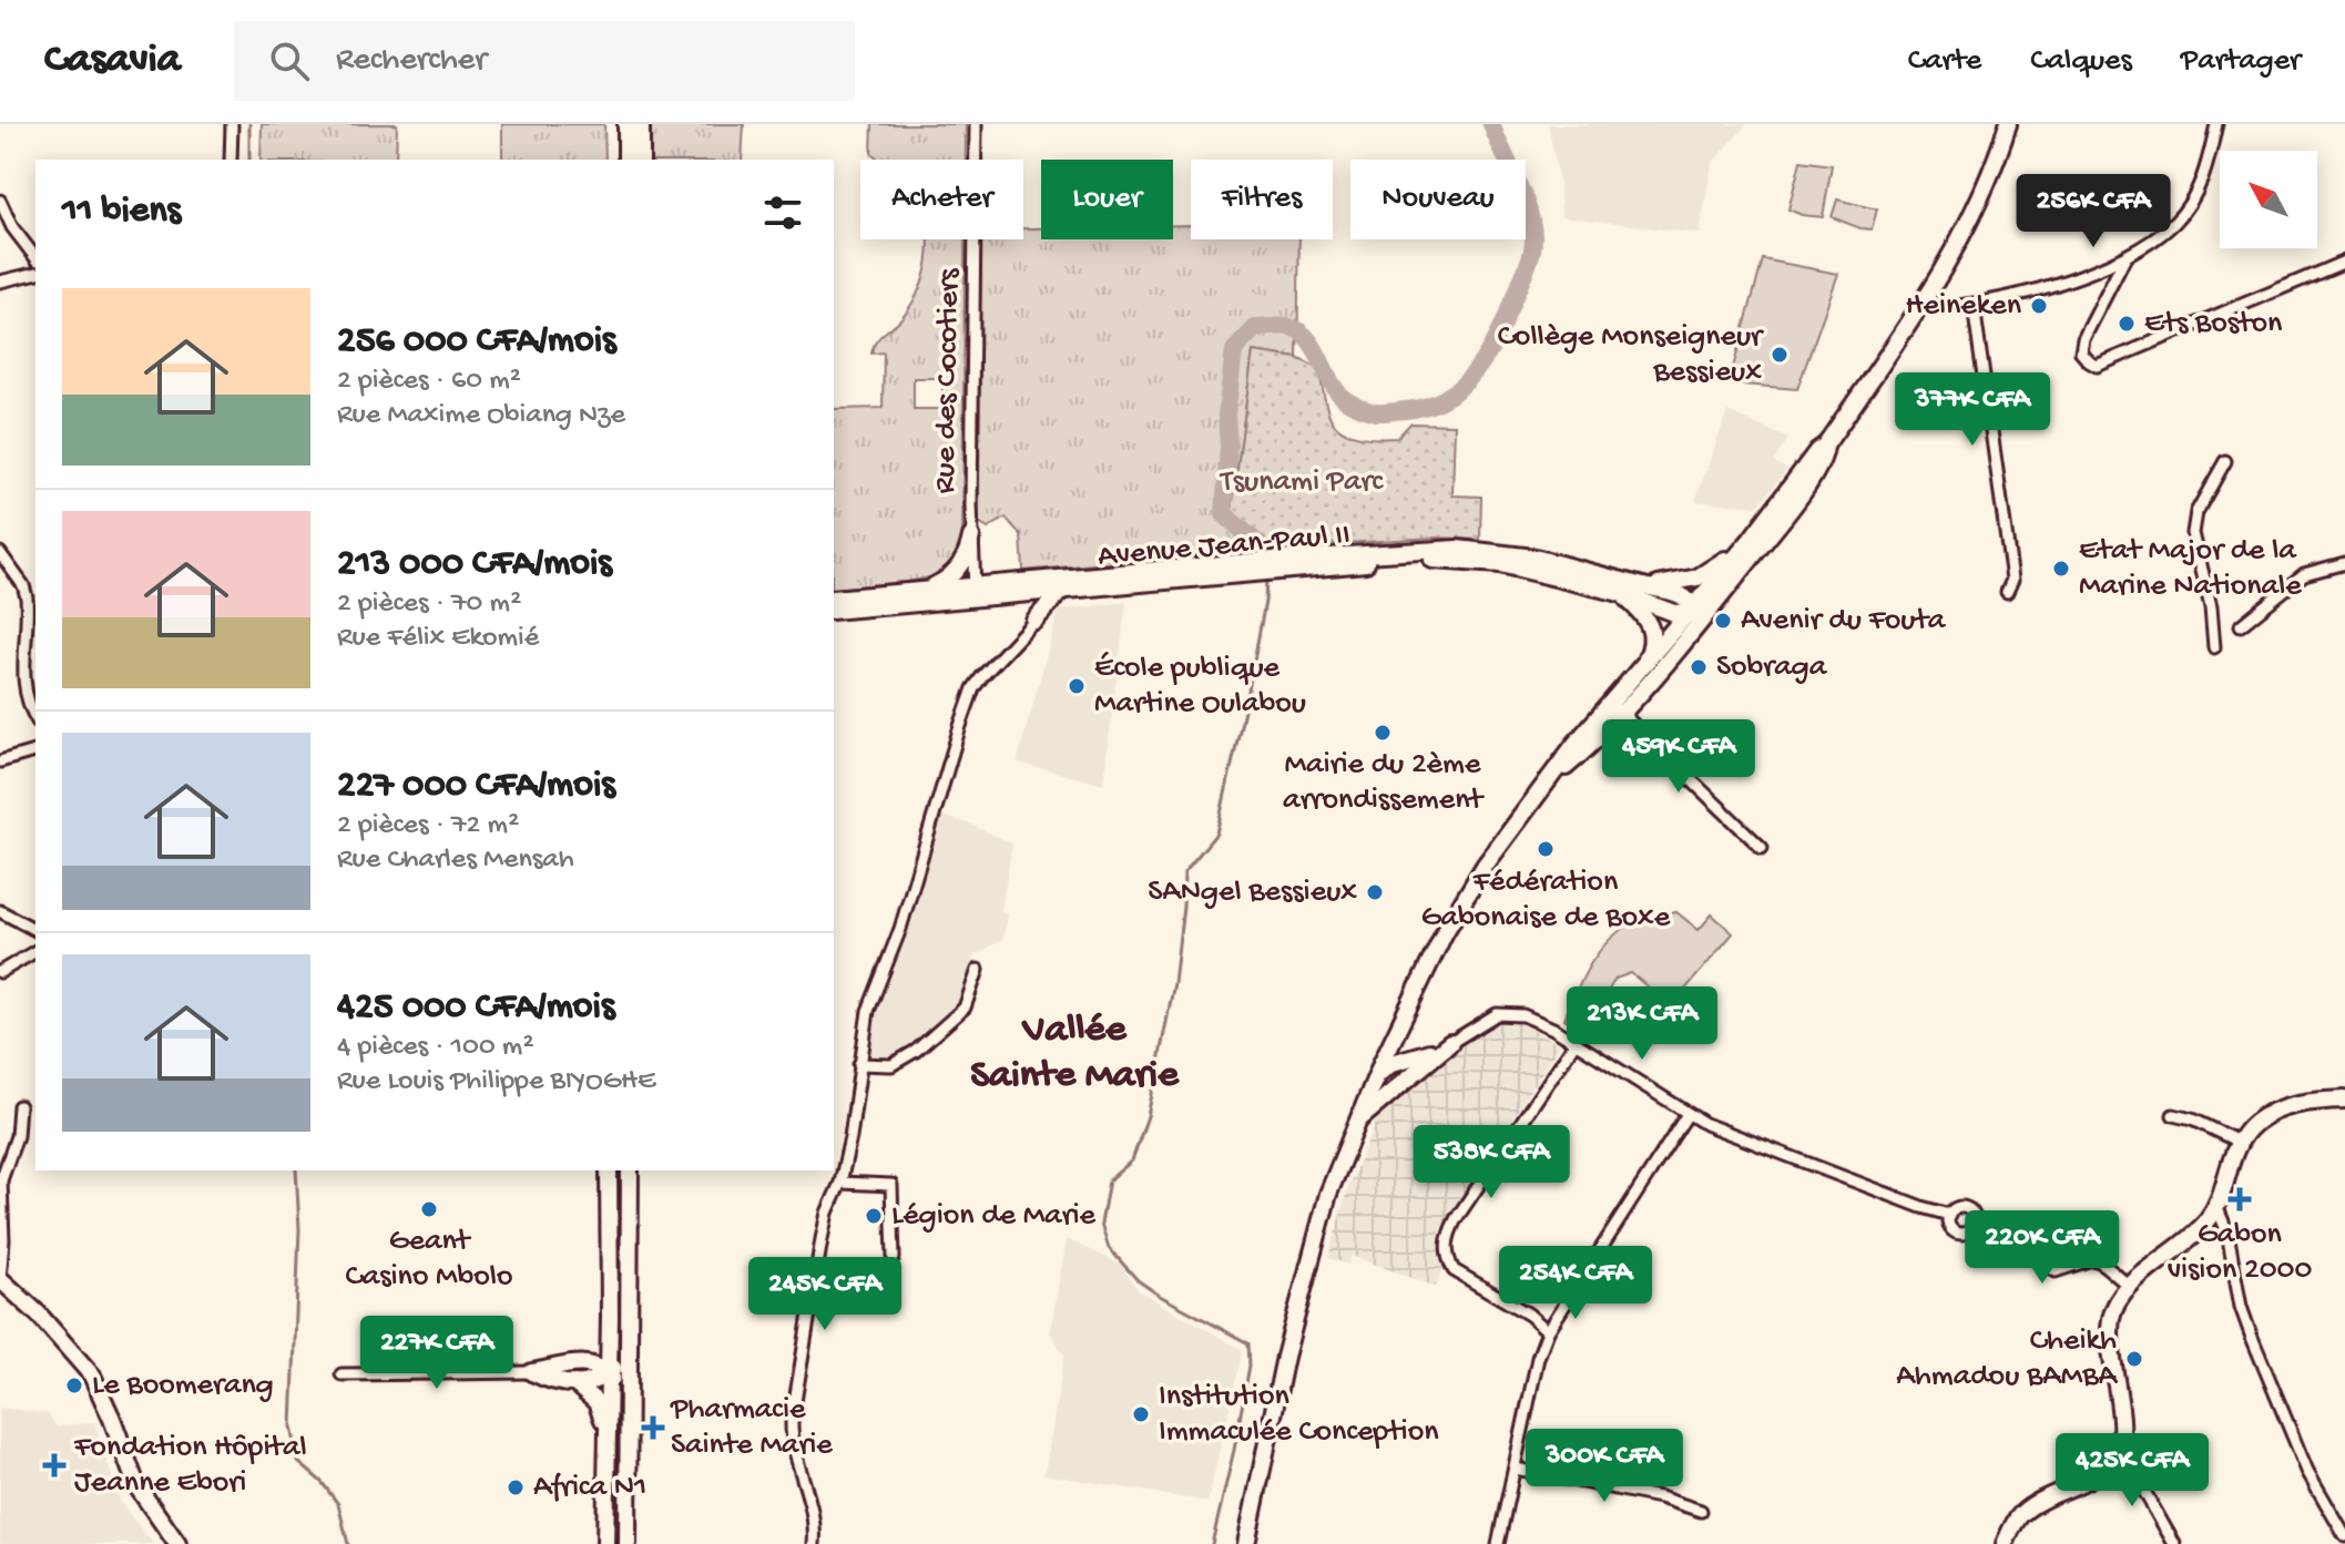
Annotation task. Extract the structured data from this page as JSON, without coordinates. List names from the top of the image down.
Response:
{
  "streets": {
    "main road": ["Avenue Jean-Paul II"],
    "street": ["Rue des Cocotiers"]
  },
  "crossings": [
    ["Rue des Cocotiers", "Avenue Jean-Paul II"]
  ],
  "districts": ["Vallée Sainte Marie"],
  "parks": ["Tsunami Parc"],
  "places": {
    "other": [
      "Heineken",
      "Ets Boston",
      "Collège Monseigneur Bessieux",
      "Etat Major de la Marine Nationale",
      "Avenir du Fouta",
      "Sobraga",
      "École publique Martine Oulabou",
      "Mairie du 2ème arrondissement",
      "Fédération Gabonaise de Boxe",
      "SANgel Bessieux",
      "Geant Casino Mbolo",
      "Légion de Marie",
      "Cheikh Ahmadou BAMBA",
      "Le Boomerang",
      "Institution Immaculée Conception",
      "Africa N1"
    ],
    "health": ["Gabon vision 2000", "Pharmacie Sainte Marie", "Fondation Hôpital Jeanne Ebori"]
  },
  "north": "top left",
  "page": {
    "header": "Casavia",
    "search": "Rechercher",
    "nav": ["Carte", "Calques", "Partager"],
    "chip": [
      "Acheter",
      "Louer",
      "Filtres",
      "Nouveau"
    ],
    "heading": "11 biens",
    "price": [
      "256K CFA",
      "377K CFA",
      "459K CFA",
      "213K CFA",
      "538K CFA",
      "220K CFA",
      "254K CFA",
      "245K CFA",
      "227K CFA",
      "300K CFA",
      "425K CFA"
    ],
    "list": [
      {
        "name": "256 000 CFA/mois",
        "note": "2 pièces · 60 m² · Rue Maxime Obiang Nze"
      },
      {
        "name": "213 000 CFA/mois",
        "note": "2 pièces · 70 m² · Rue Félix Ekomié"
      },
      {
        "name": "227 000 CFA/mois",
        "note": "2 pièces · 72 m² · Rue Charles Mensah"
      },
      {
        "name": "425 000 CFA/mois",
        "note": "4 pièces · 100 m² · Rue Louis Philippe BIYOGHE"
      }
    ]
  }
}
